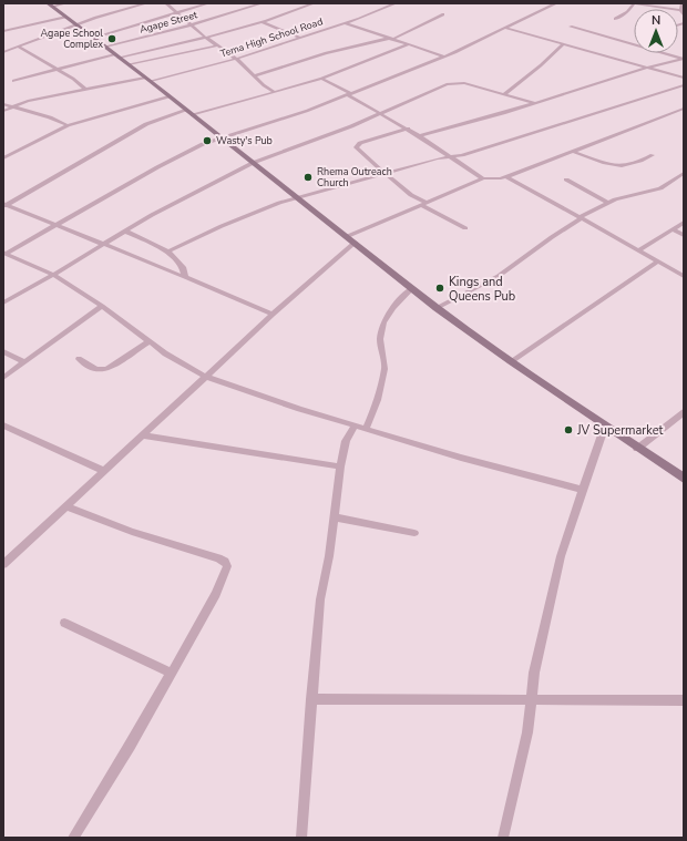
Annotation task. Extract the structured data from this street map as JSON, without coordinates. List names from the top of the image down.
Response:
{
  "streets": {
    "street": ["Agape Street", "Tema High School Road"]
  },
  "places": [
    "Agape School Complex",
    "Wasty's Pub",
    "Rhema Outreach Church",
    "Kings and Queens Pub",
    "JV Supermarket"
  ],
  "north": "top"
}
